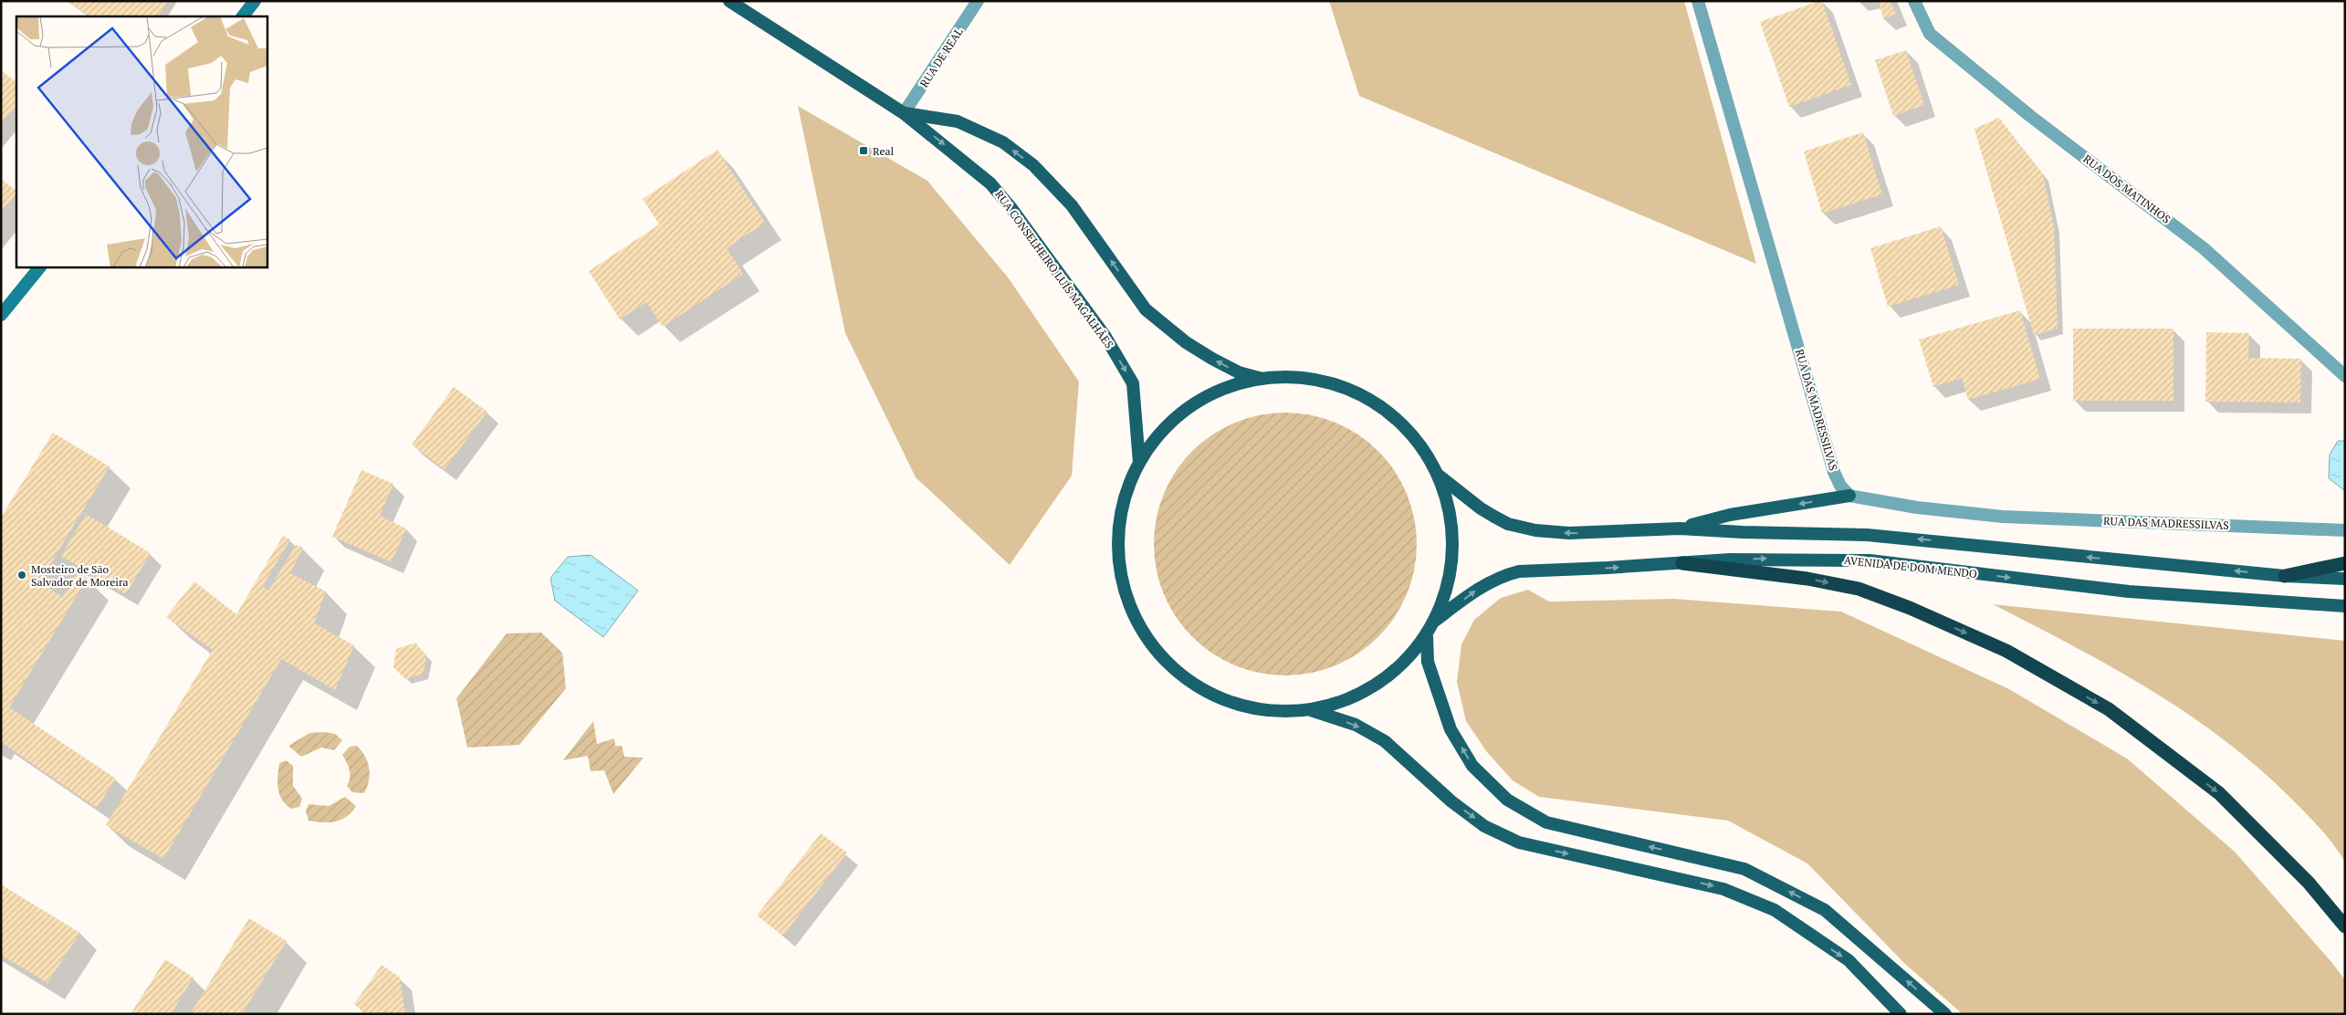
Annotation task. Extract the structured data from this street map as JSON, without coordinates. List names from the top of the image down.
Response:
{
  "streets": {
    "main road": ["RUA CONSELHEIRO LUÍS MAGALHÃES", "AVENIDA DE DOM MENDO"],
    "street": ["RUA DE REAL", "RUA DOS MATINHOS", "RUA DAS MADRESSILVAS"]
  },
  "crossings": [
    ["RUA DE REAL", "RUA CONSELHEIRO LUÍS MAGALHÃES"]
  ],
  "places": {
    "transit": ["Real"],
    "other": ["Mosteiro de São Salvador de Moreira"]
  }
}
